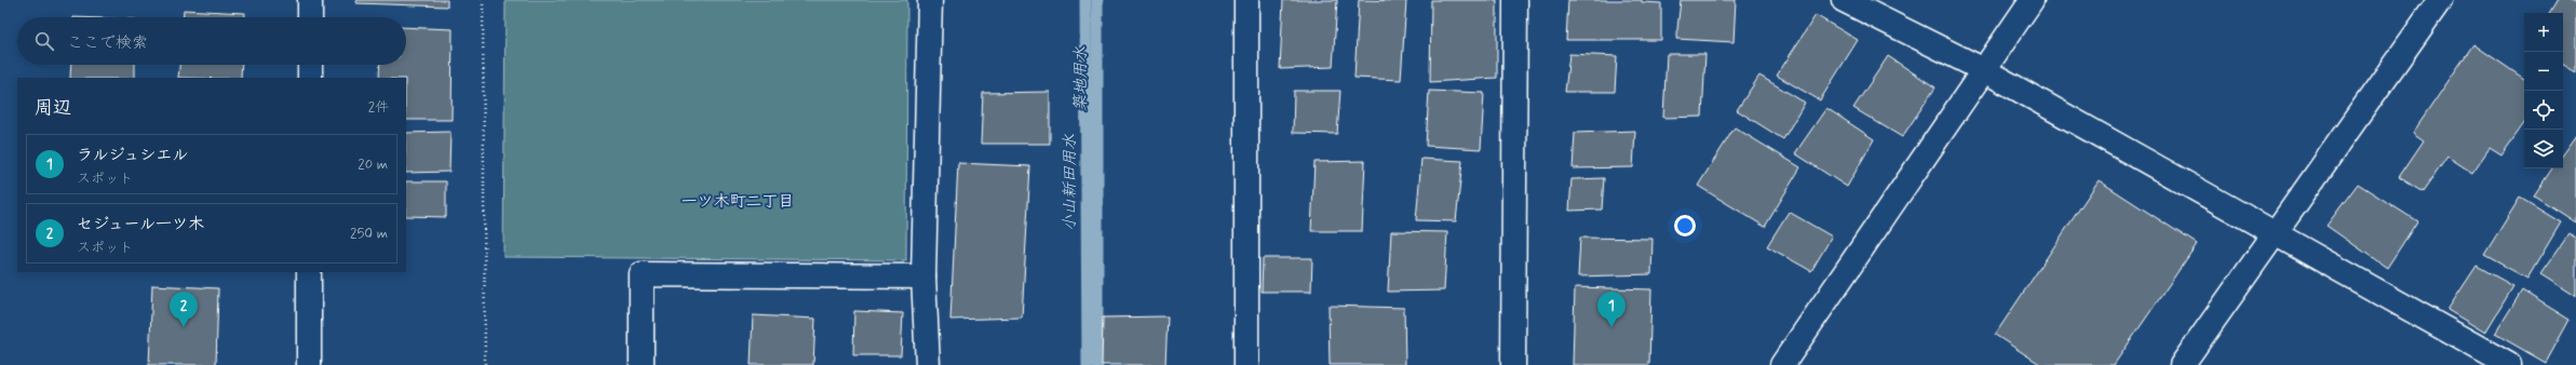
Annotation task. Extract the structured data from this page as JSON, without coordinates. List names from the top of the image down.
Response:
{
  "districts": ["一ツ木町二丁目"],
  "water": ["築地用水", "小山新田用水"],
  "page": {
    "map_buttons": ["+", "−"],
    "search": "ここで検索",
    "heading": ["周辺", "2件"],
    "list": [
      {
        "mark": "1",
        "name": "ラルジュシエル",
        "note": "スポット",
        "value": "20 m"
      },
      {
        "mark": "2",
        "name": "セジュール一ツ木",
        "note": "スポット",
        "value": "250 m"
      }
    ],
    "pins": ["1", "2"]
  }
}
